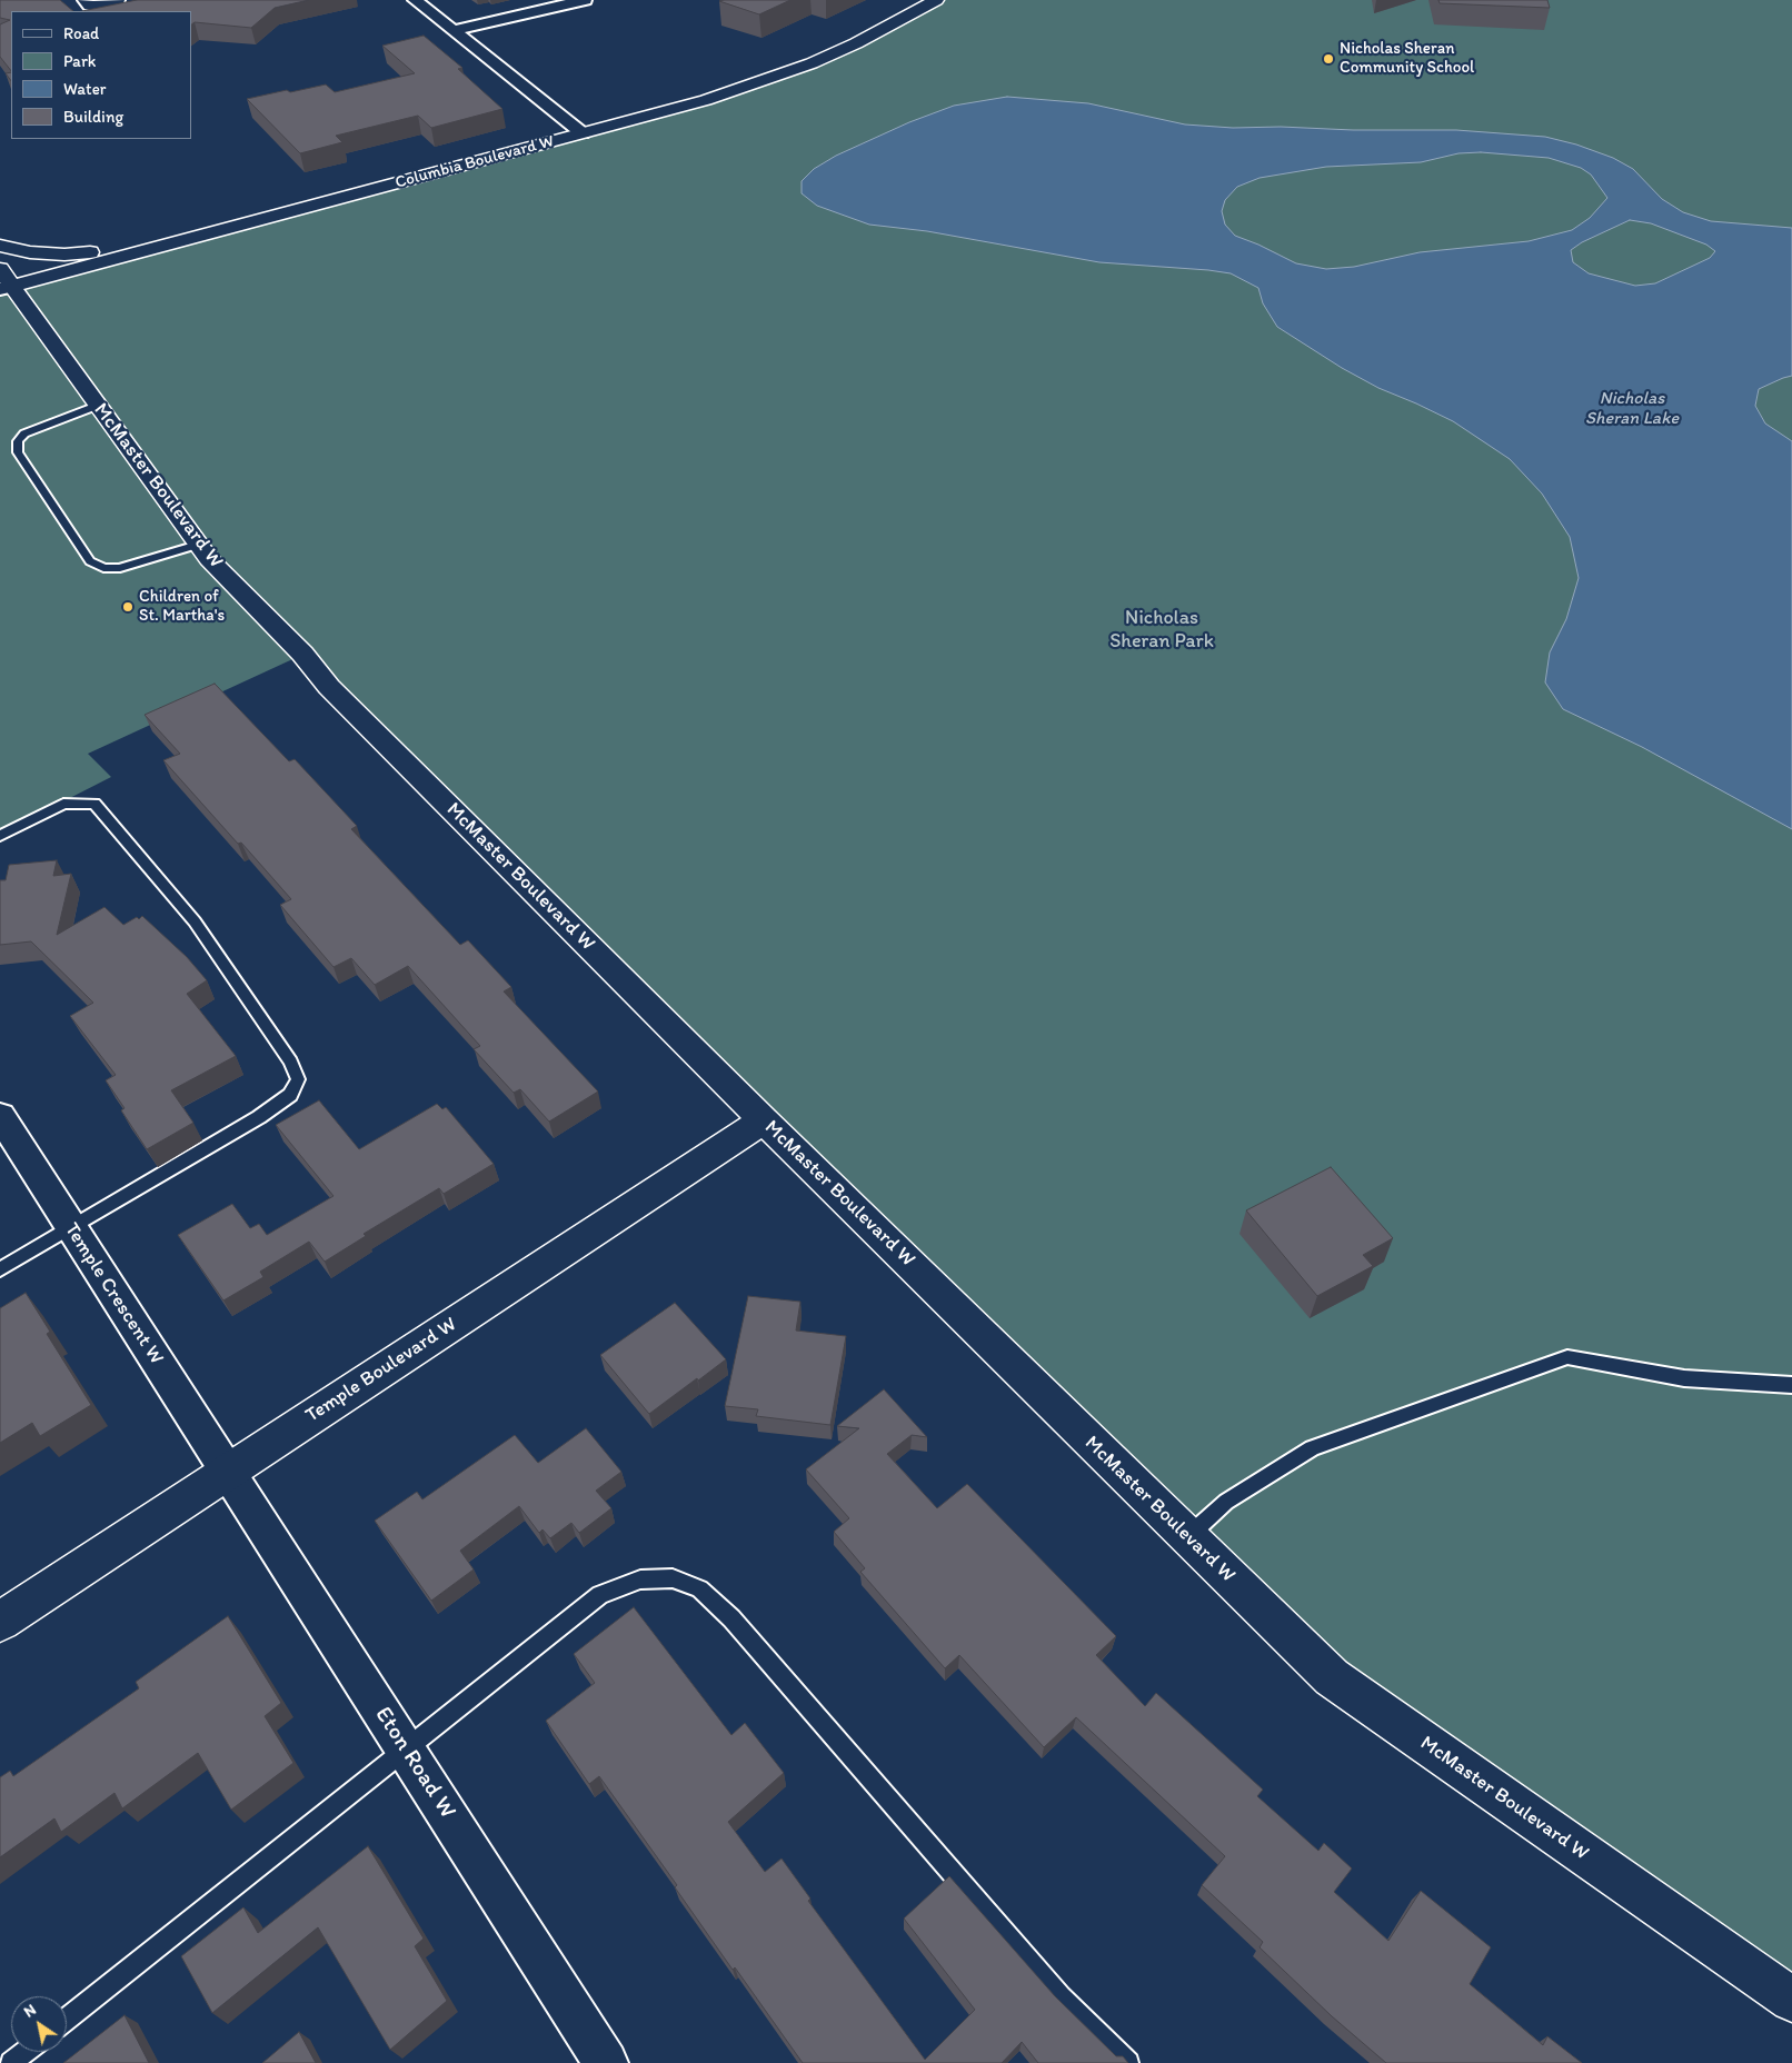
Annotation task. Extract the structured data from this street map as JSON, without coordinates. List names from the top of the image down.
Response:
{
  "streets": {
    "street": [
      "Columbia Boulevard W",
      "McMaster Boulevard W",
      "Temple Crescent W",
      "Temple Boulevard W",
      "Eton Road W"
    ]
  },
  "crossings": [
    ["Columbia Boulevard W", "McMaster Boulevard W"],
    ["McMaster Boulevard W", "Temple Boulevard W"],
    ["Temple Crescent W", "Temple Boulevard W"],
    ["Temple Crescent W", "Eton Road W"],
    ["Temple Boulevard W", "Eton Road W"]
  ],
  "water": ["Nicholas Sheran Lake"],
  "parks": ["Nicholas Sheran Park"],
  "places": ["Nicholas Sheran Community School", "Children of St. Martha's"],
  "legend": [
    "Road",
    "Park",
    "Water",
    "Building"
  ],
  "north": "top left"
}
